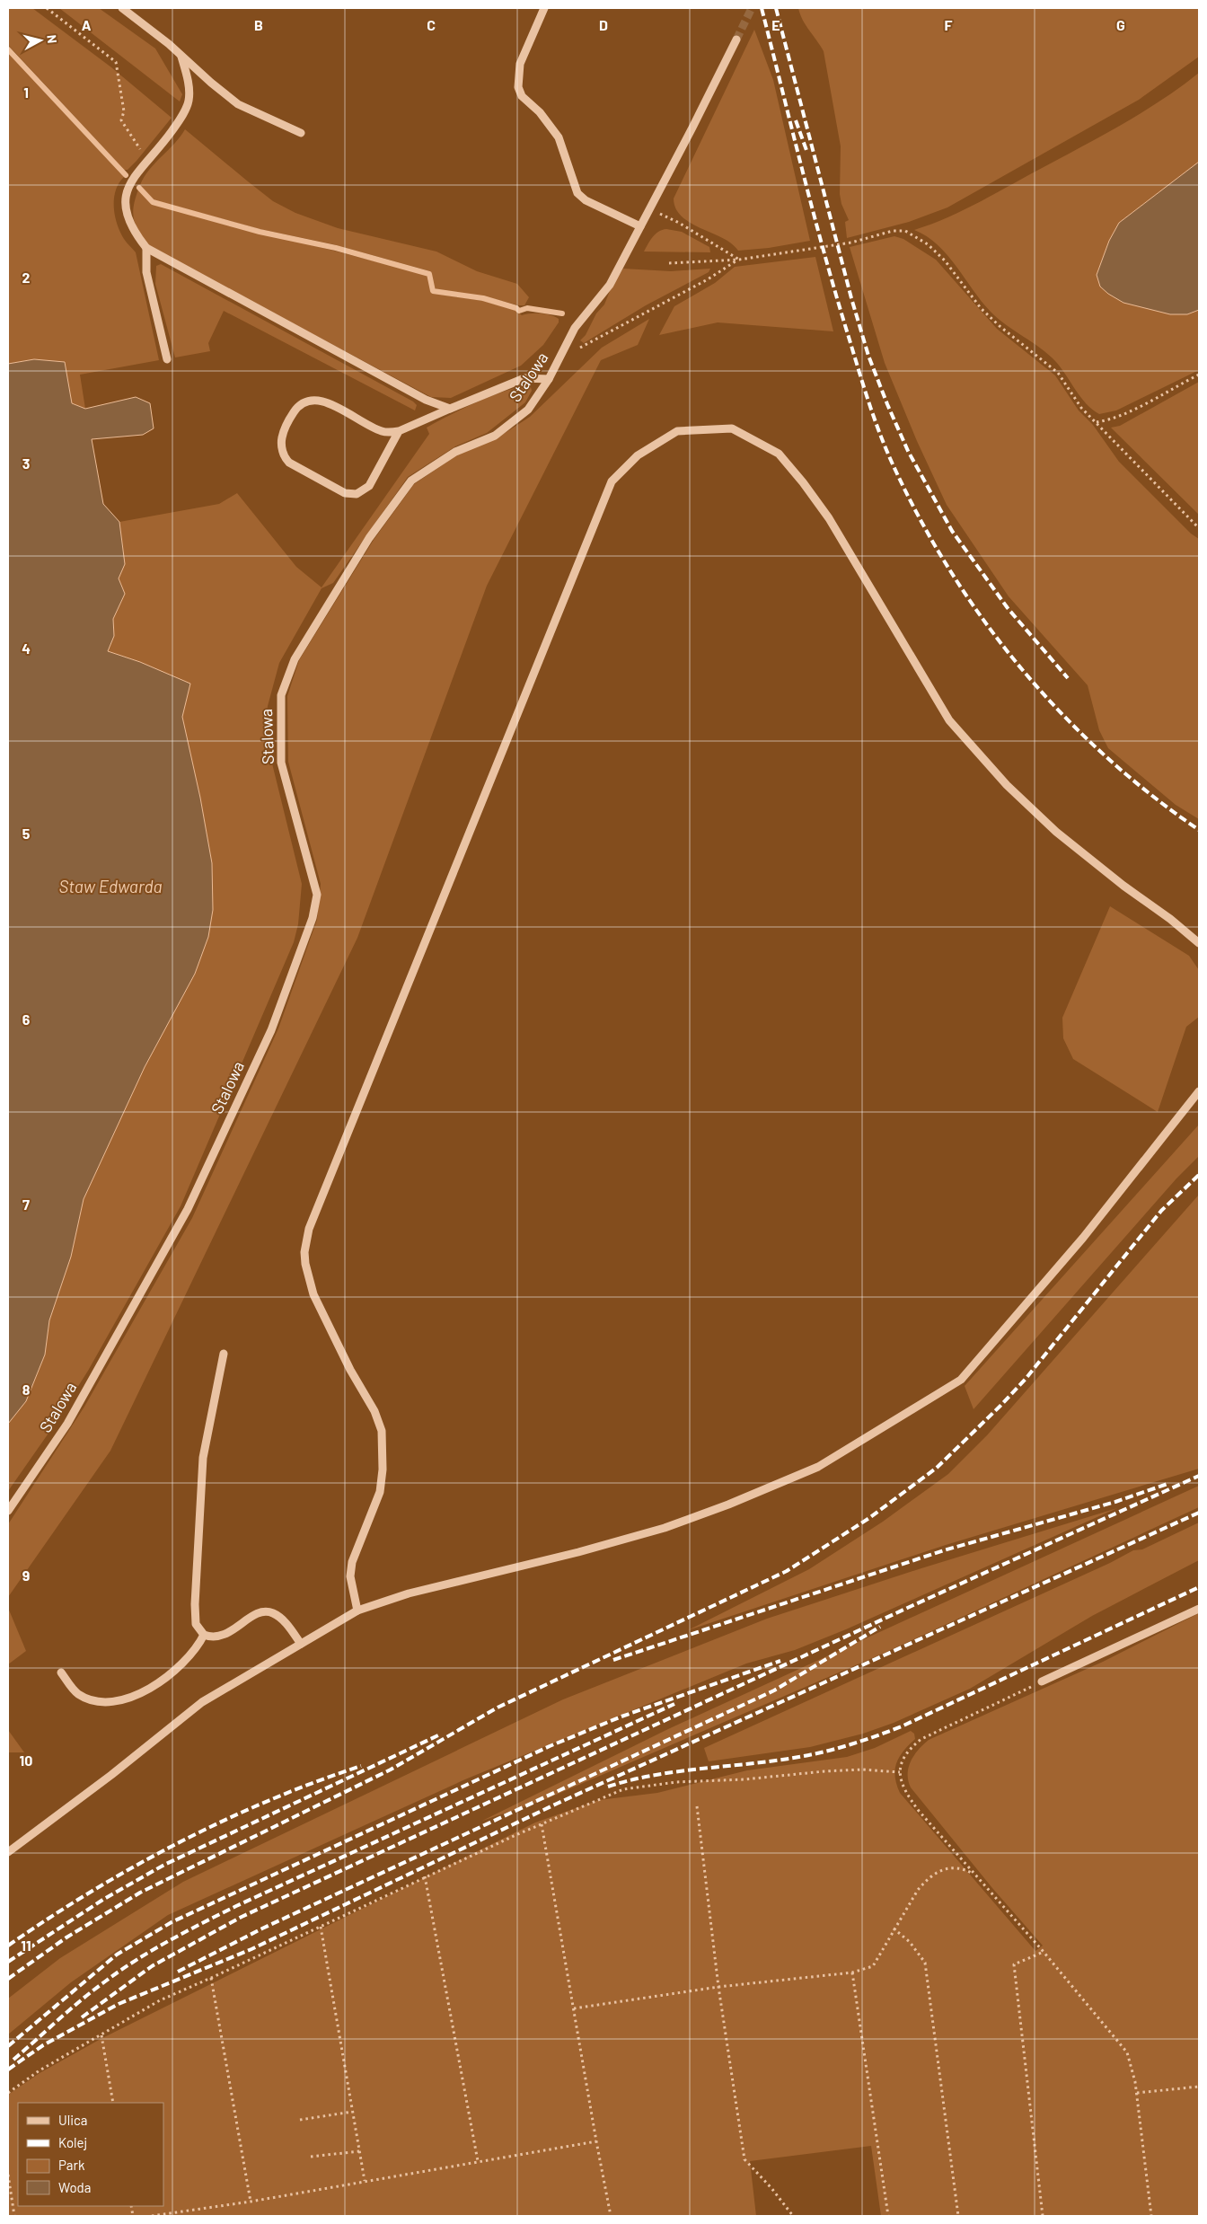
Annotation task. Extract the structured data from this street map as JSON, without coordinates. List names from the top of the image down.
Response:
{
  "streets": {
    "street": ["Stalowa"]
  },
  "water": ["Staw Edwarda"],
  "legend": [
    "Ulica",
    "Kolej",
    "Park",
    "Woda"
  ],
  "north": "right",
  "grid": {
    "columns": [
      "A",
      "B",
      "C",
      "D",
      "E",
      "F",
      "G"
    ],
    "rows": [
      "1",
      "2",
      "3",
      "4",
      "5",
      "6",
      "7",
      "8",
      "9",
      "10",
      "11"
    ]
  }
}
